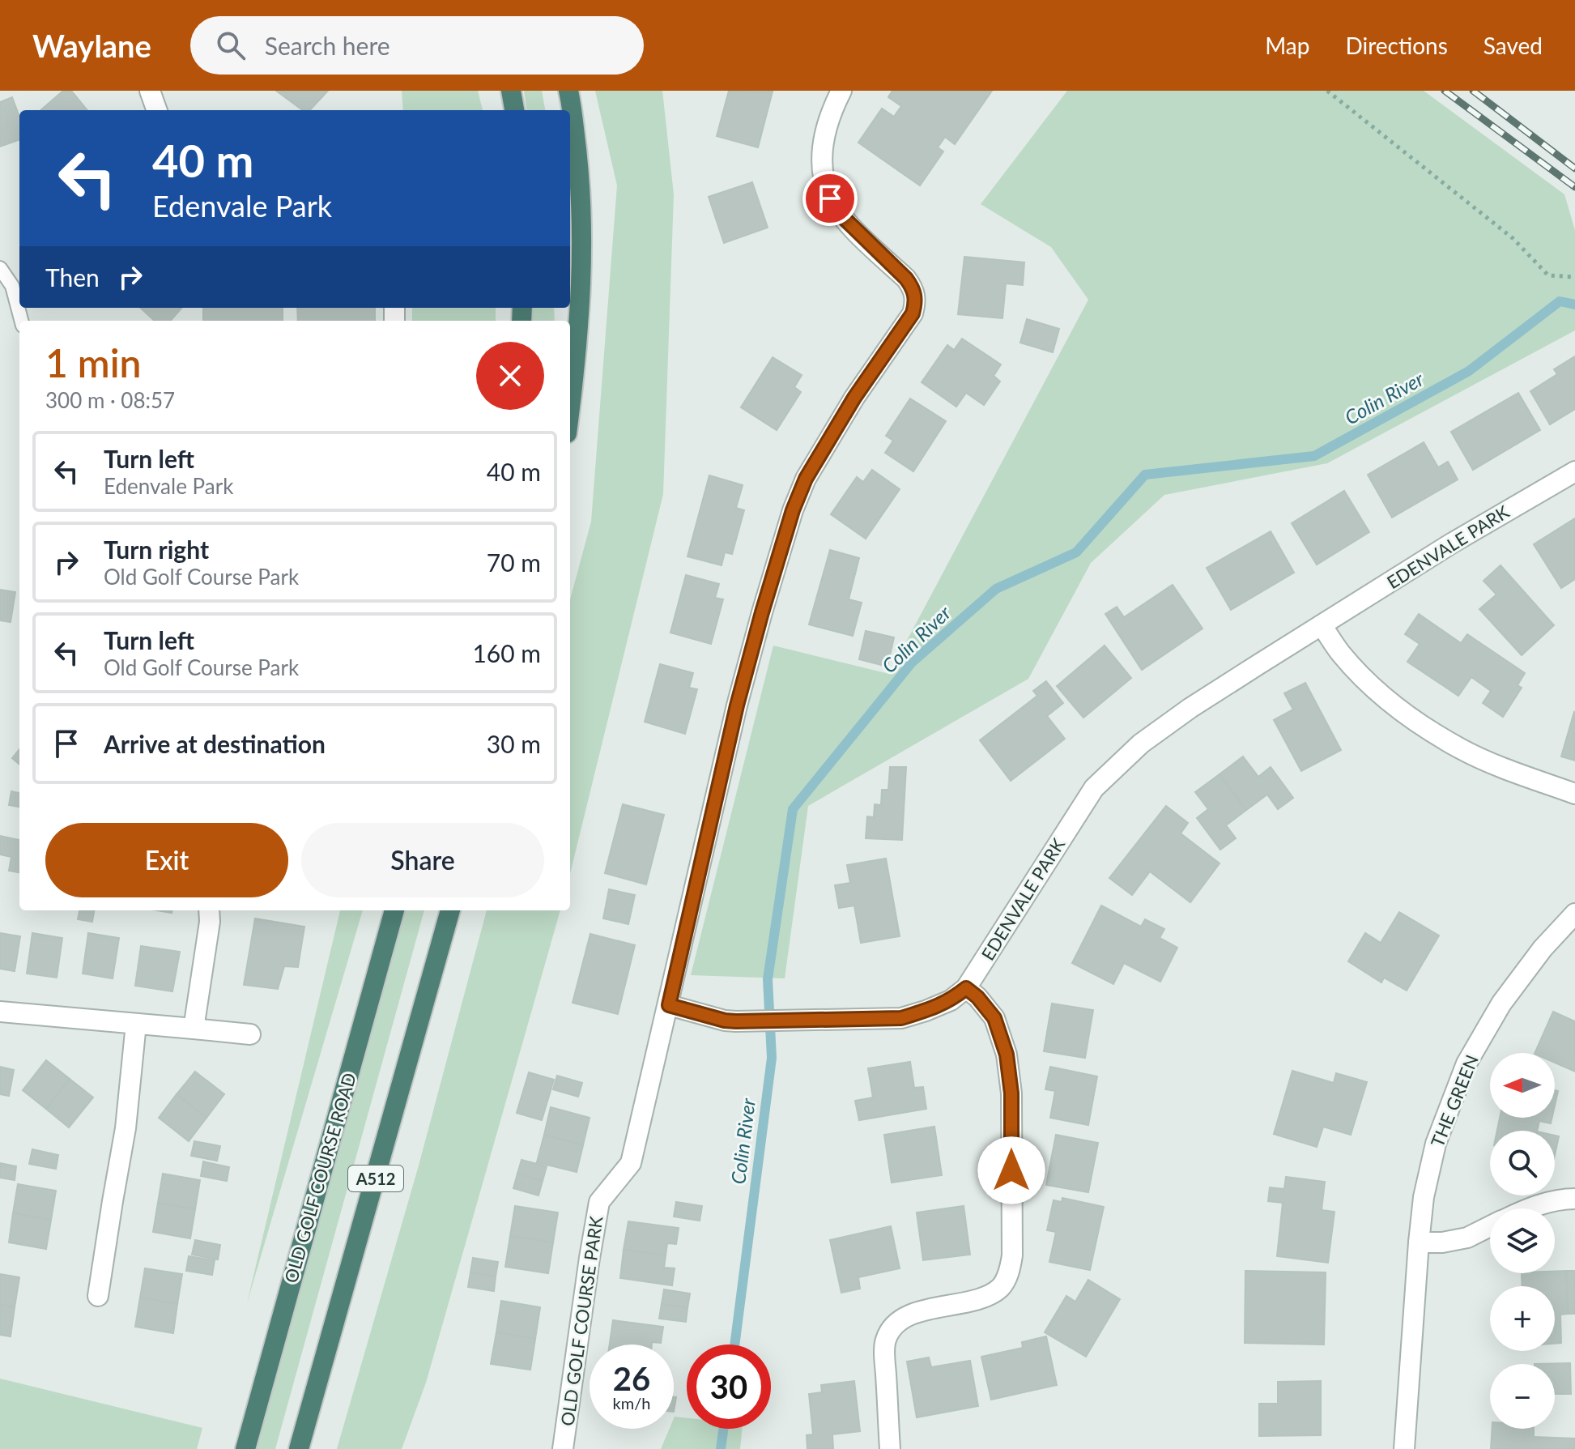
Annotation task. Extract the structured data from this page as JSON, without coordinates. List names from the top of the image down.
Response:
{
  "streets": {
    "highway": ["OLD GOLF COURSE ROAD", "A512"],
    "street": ["EDENVALE PARK", "THE GREEN", "OLD GOLF COURSE PARK"]
  },
  "crossings": [
    ["EDENVALE PARK", "OLD GOLF COURSE PARK"]
  ],
  "water": ["Colin River"],
  "north": "left",
  "page": {
    "header": "Waylane",
    "search": "Search here",
    "nav": ["Map", "Directions", "Saved"],
    "turn": ["40 m", "Edenvale Park"],
    "then": "Then",
    "heading": ["1 min", "300 m · 08:57"],
    "list": [
      {
        "name": "Turn left",
        "note": "Edenvale Park",
        "value": "40 m"
      },
      {
        "name": "Turn right",
        "note": "Old Golf Course Park",
        "value": "70 m"
      },
      {
        "name": "Turn left",
        "note": "Old Golf Course Park",
        "value": "160 m"
      },
      {
        "name": "Arrive at destination",
        "value": "30 m"
      }
    ],
    "buttons": ["Exit", "Share"],
    "map_buttons": ["+", "−"],
    "speed": "26 km/h",
    "limit": "30"
  }
}
